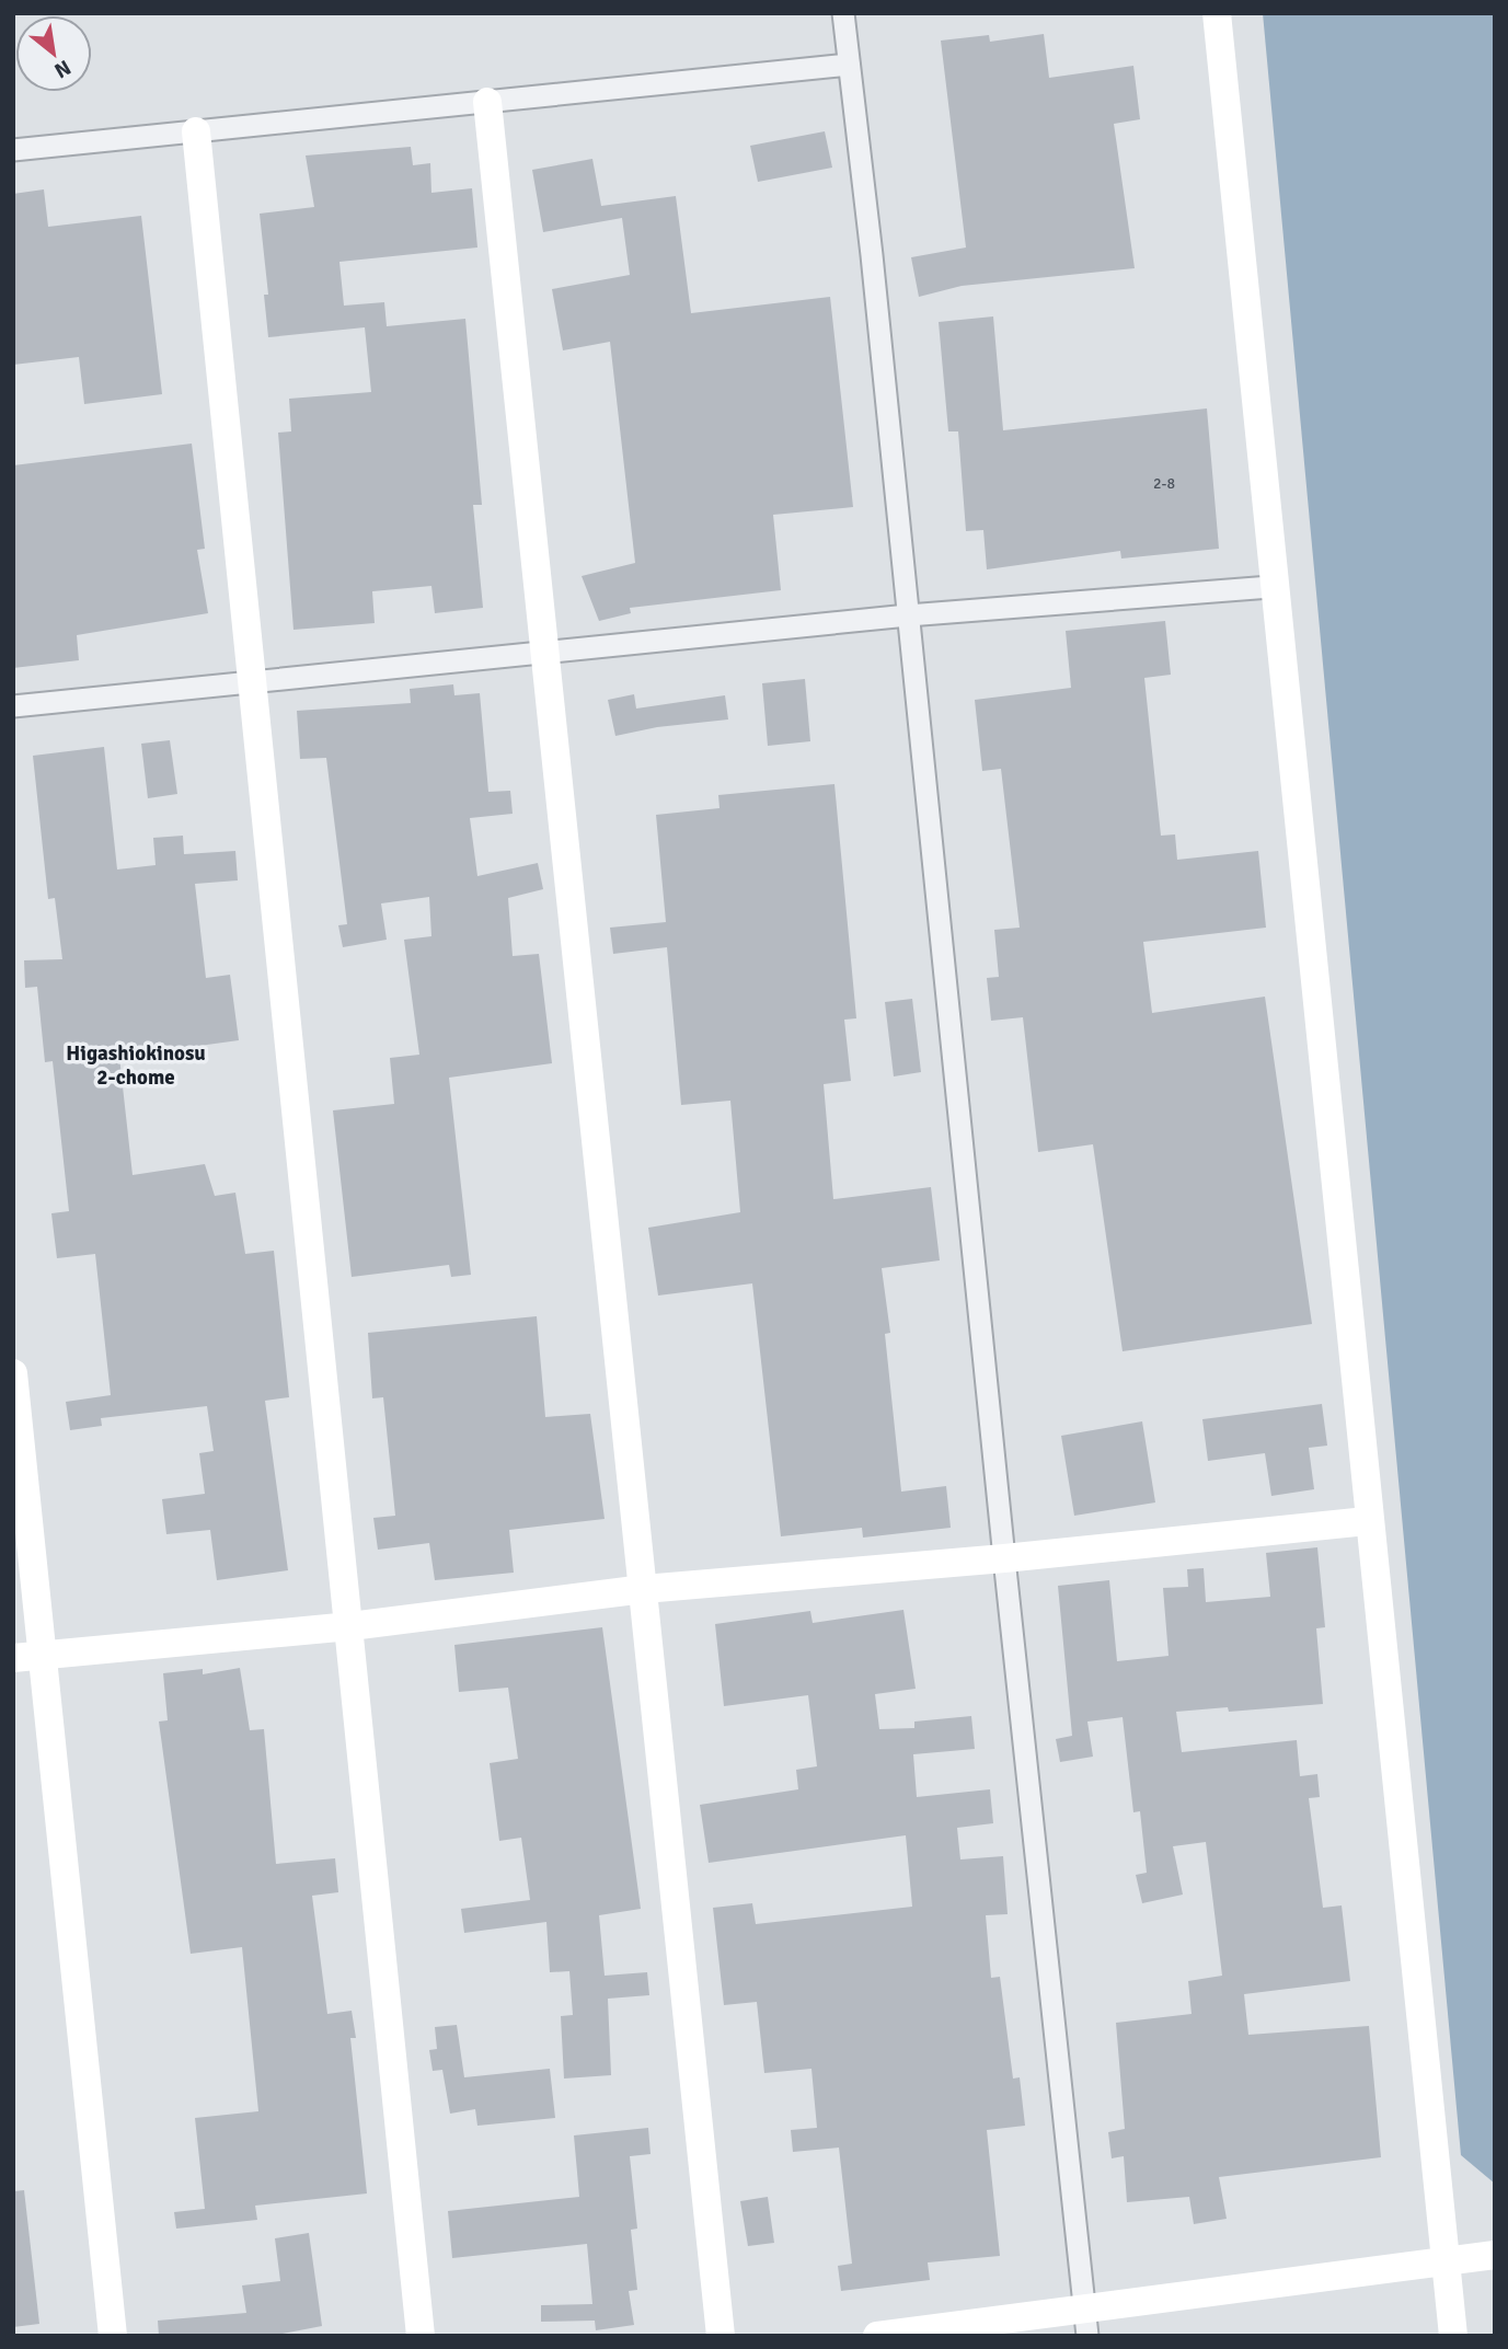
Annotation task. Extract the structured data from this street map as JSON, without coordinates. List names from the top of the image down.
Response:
{
  "districts": ["Higashiokinosu 2-chome"],
  "house_numbers": ["2-8"],
  "north": "bottom right"
}
